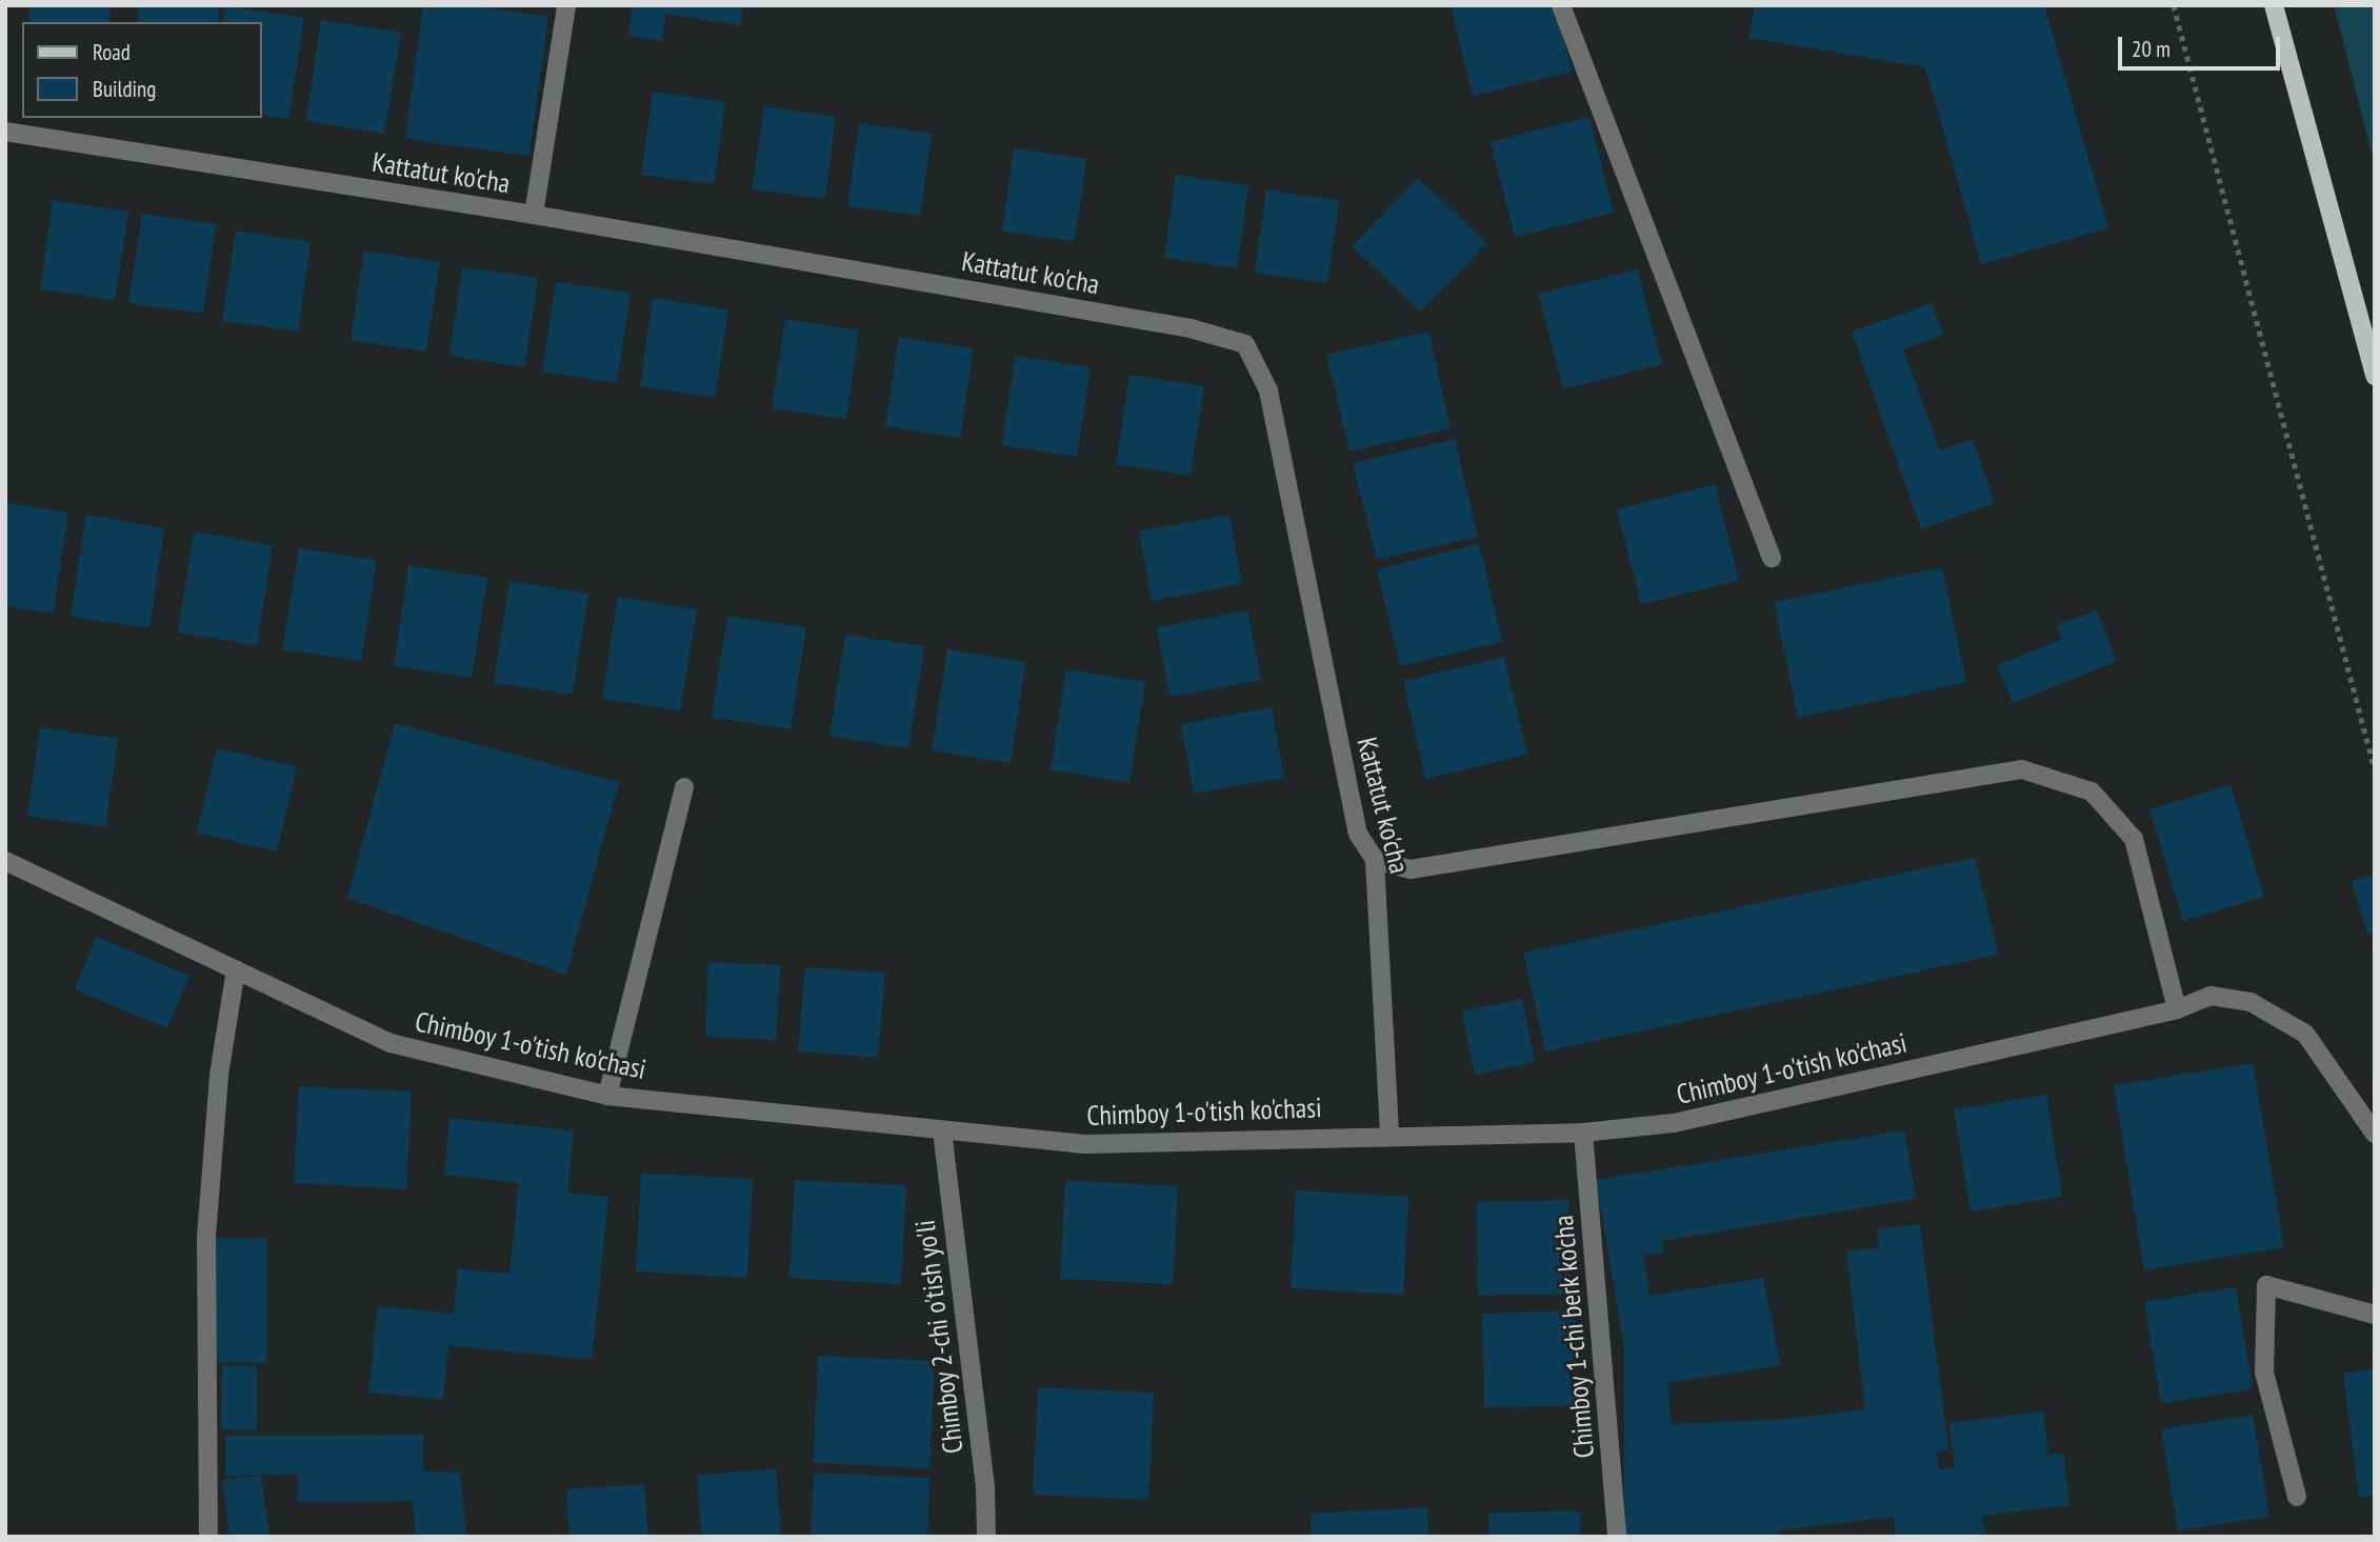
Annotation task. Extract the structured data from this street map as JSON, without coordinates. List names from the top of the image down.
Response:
{
  "streets": {
    "street": [
      "Kattatut ko'cha",
      "Chimboy 1-o'tish ko'chasi",
      "Chimboy 2-chi o'tish yo'li",
      "Chimboy 1-chi berk ko'cha"
    ]
  },
  "crossings": [
    ["Kattatut ko'cha", "Chimboy 1-o'tish ko'chasi"],
    ["Chimboy 1-o'tish ko'chasi", "Chimboy 2-chi o'tish yo'li"],
    ["Chimboy 1-o'tish ko'chasi", "Chimboy 1-chi berk ko'cha"]
  ],
  "legend": ["Road", "Building"],
  "scale_bar": "20 m"
}
